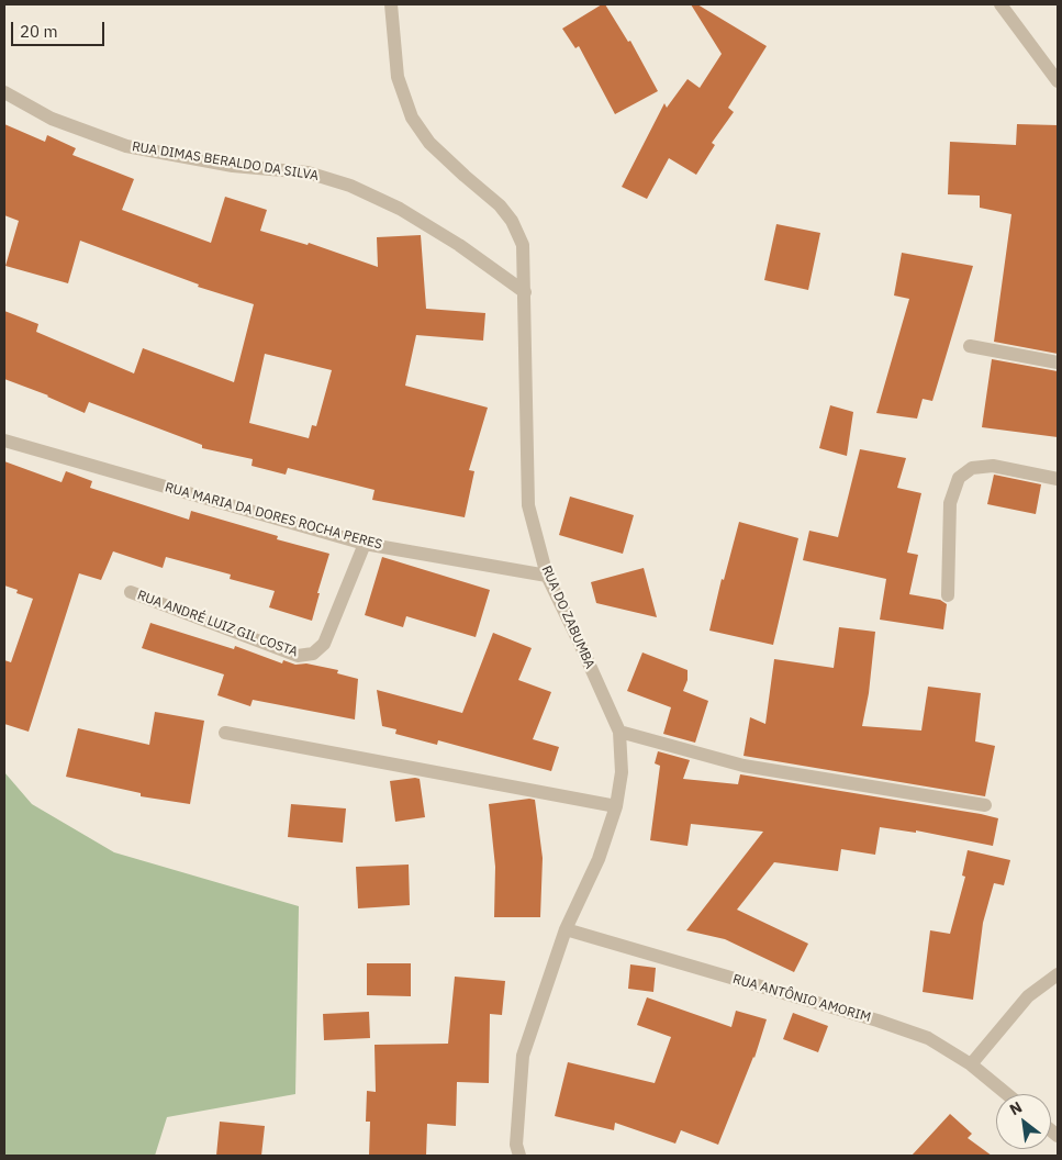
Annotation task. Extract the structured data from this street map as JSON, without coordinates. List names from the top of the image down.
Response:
{
  "streets": {
    "street": [
      "RUA DIMAS BERALDO DA SILVA",
      "RUA MARIA DA DORES ROCHA PERES",
      "RUA DO ZABUMBA",
      "RUA ANDRÉ LUIZ GIL COSTA",
      "RUA ANTÔNIO AMORIM"
    ]
  },
  "crossings": [
    ["RUA DIMAS BERALDO DA SILVA", "RUA DO ZABUMBA"],
    ["RUA MARIA DA DORES ROCHA PERES", "RUA DO ZABUMBA"],
    ["RUA MARIA DA DORES ROCHA PERES", "RUA ANDRÉ LUIZ GIL COSTA"],
    ["RUA DO ZABUMBA", "RUA ANTÔNIO AMORIM"]
  ],
  "scale_bar": "20 m",
  "north": "top left"
}
